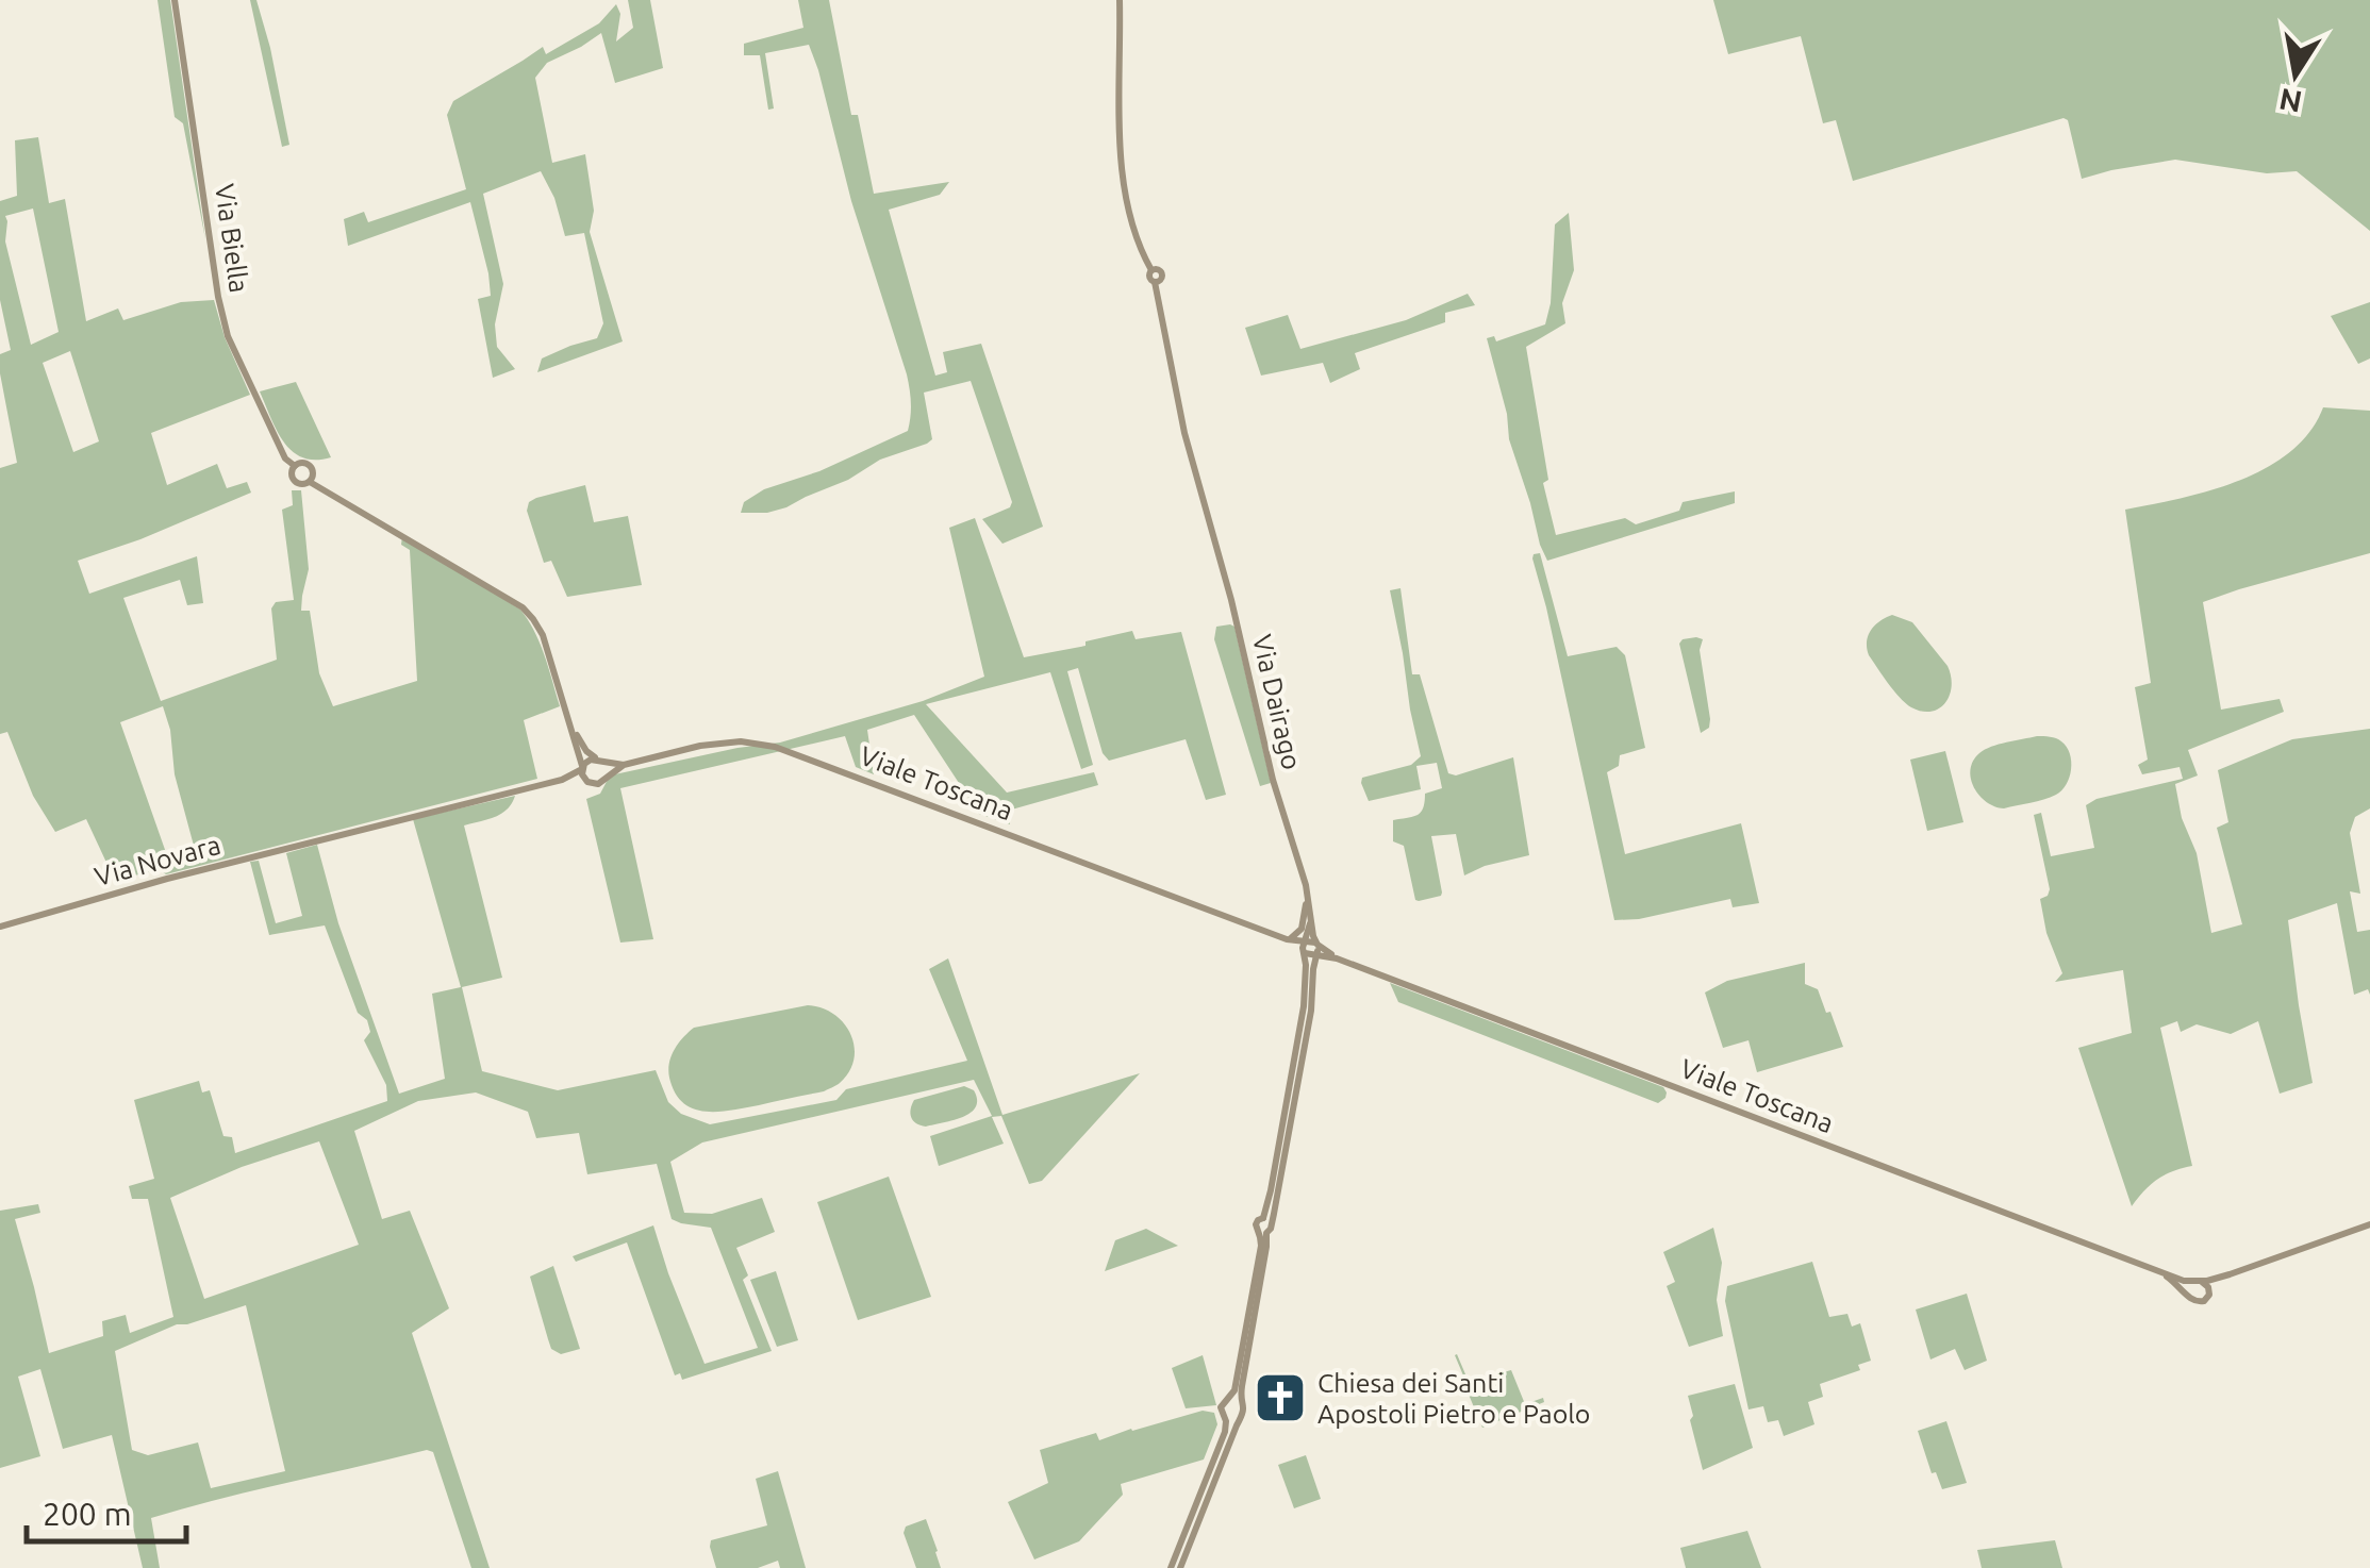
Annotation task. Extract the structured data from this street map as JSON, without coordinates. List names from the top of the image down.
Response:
{
  "streets": {
    "street": [
      "Via Biella",
      "Via Dairago",
      "Viale Toscana",
      "Via Novara"
    ]
  },
  "crossings": [
    ["Viale Toscana", "Via Novara"]
  ],
  "places": {
    "church": ["Chiesa dei Santi Apostoli Pietro e Paolo"]
  },
  "scale_bar": "200 m",
  "north": "bottom"
}
